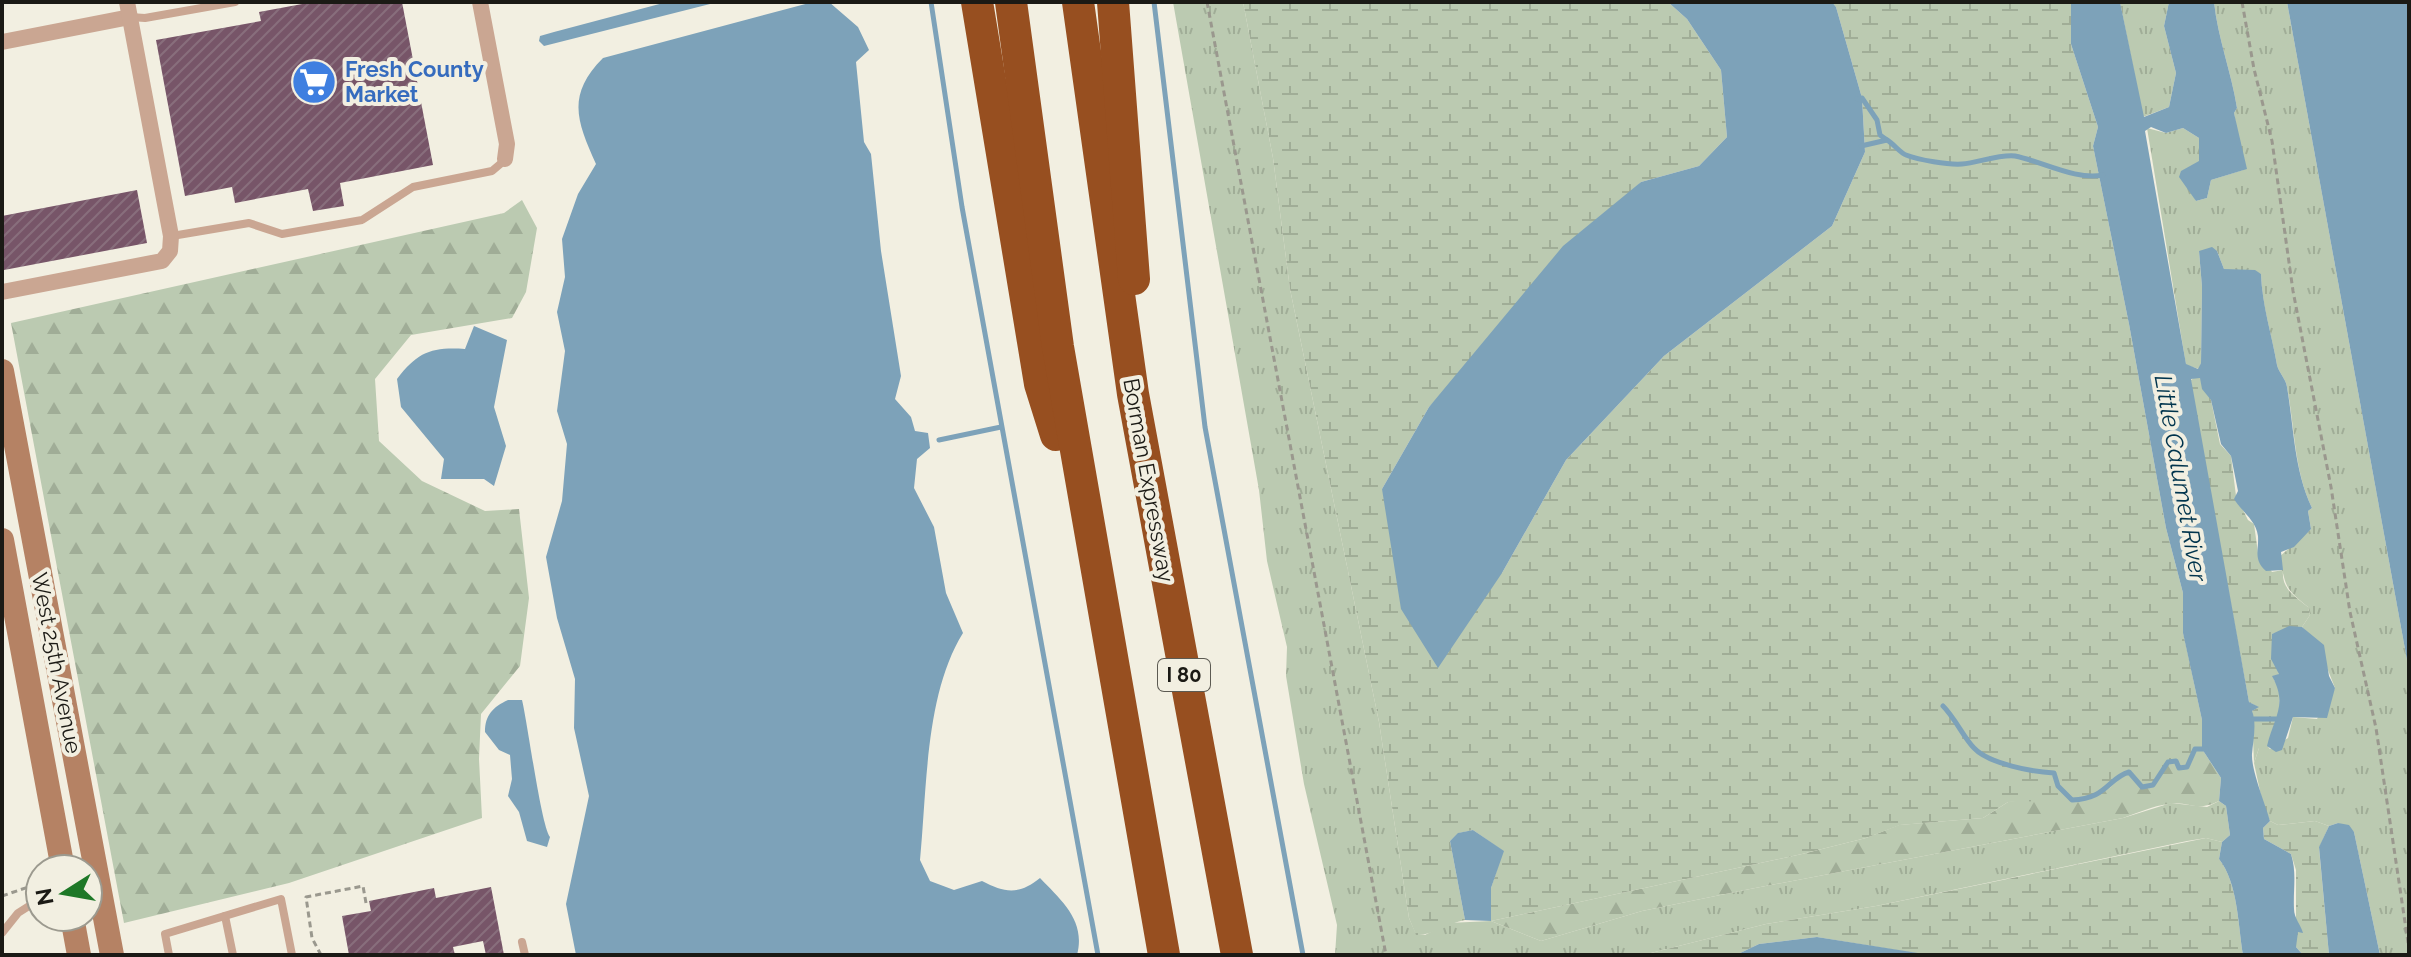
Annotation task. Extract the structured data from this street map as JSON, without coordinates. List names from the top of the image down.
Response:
{
  "streets": {
    "highway": ["Borman Expressway", "I 80"],
    "street": ["West 25th Avenue"]
  },
  "water": ["Little Calumet River"],
  "places": {
    "supermarket": ["Fresh County Market"]
  },
  "north": "left"
}
